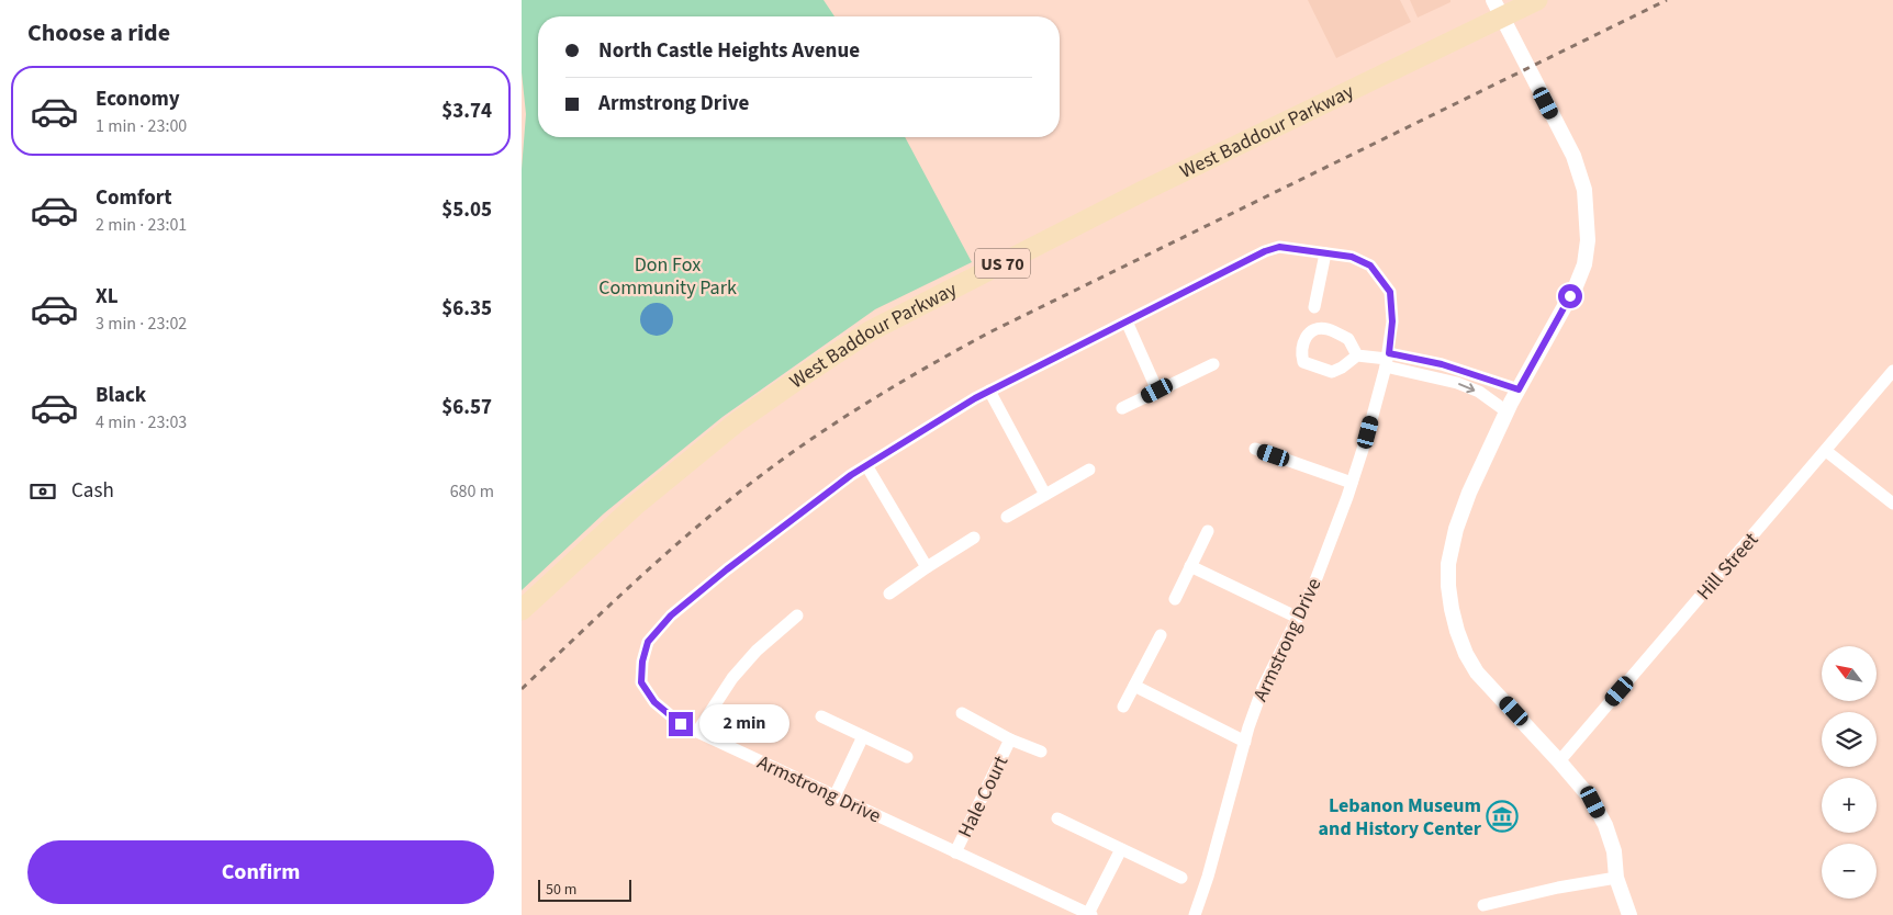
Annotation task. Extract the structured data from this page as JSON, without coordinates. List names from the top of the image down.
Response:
{
  "streets": {
    "main road": ["West Baddour Parkway", "US 70"],
    "street": ["Hill Street", "Armstrong Drive", "Hale Court"]
  },
  "crossings": [
    ["Armstrong Drive", "Hale Court"]
  ],
  "parks": ["Don Fox Community Park"],
  "places": {
    "museum": ["Lebanon Museum and History Center"]
  },
  "scale_bar": "50 m",
  "north": "top left",
  "page": {
    "heading": "Choose a ride",
    "banner": ["North Castle Heights Avenue", "Armstrong Drive"],
    "list": [
      {
        "name": "Economy",
        "note": "1 min · 23:00",
        "value": "$3.74"
      },
      {
        "name": "Comfort",
        "note": "2 min · 23:01",
        "value": "$5.05"
      },
      {
        "name": "XL",
        "note": "3 min · 23:02",
        "value": "$6.35"
      },
      {
        "name": "Black",
        "note": "4 min · 23:03",
        "value": "$6.57"
      }
    ],
    "pay": ["Cash", "680 m"],
    "map_buttons": ["+", "−"],
    "bubble": "2 min",
    "buttons": "Confirm",
    "scale": "50 m"
  }
}
